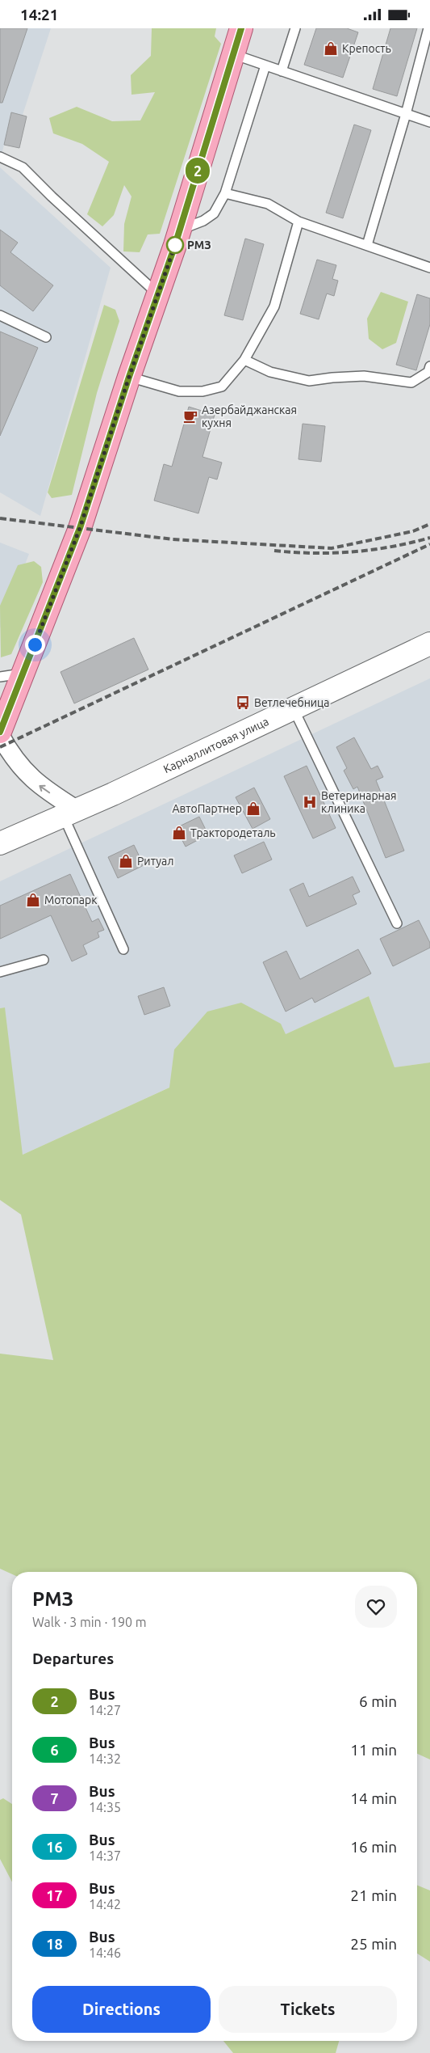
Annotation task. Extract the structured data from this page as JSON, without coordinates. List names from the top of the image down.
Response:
{
  "streets": {
    "street": ["Карналлитовая улица"]
  },
  "places": {
    "shop": [
      "Крепость",
      "АвтоПартнер",
      "Трактородеталь",
      "Ритуал",
      "Мотопарк"
    ],
    "other": ["РМЗ"],
    "cafe": ["Азербайджанская кухня"],
    "bus stop": ["Ветлечебница"],
    "hospital": ["Ветеринарная клиника"]
  },
  "lines": ["bus line 2"],
  "page": {
    "status": "14:21",
    "on_map": "2",
    "heading": [
      ["РМЗ", "Walk · 3 min · 190 m"],
      "Departures"
    ],
    "list": [
      {
        "mark": "2",
        "name": "Bus",
        "note": "14:27",
        "value": "6 min"
      },
      {
        "mark": "6",
        "name": "Bus",
        "note": "14:32",
        "value": "11 min"
      },
      {
        "mark": "7",
        "name": "Bus",
        "note": "14:35",
        "value": "14 min"
      },
      {
        "mark": "16",
        "name": "Bus",
        "note": "14:37",
        "value": "16 min"
      },
      {
        "mark": "17",
        "name": "Bus",
        "note": "14:42",
        "value": "21 min"
      },
      {
        "mark": "18",
        "name": "Bus",
        "note": "14:46",
        "value": "25 min"
      }
    ],
    "buttons": ["Directions", "Tickets"]
  }
}
